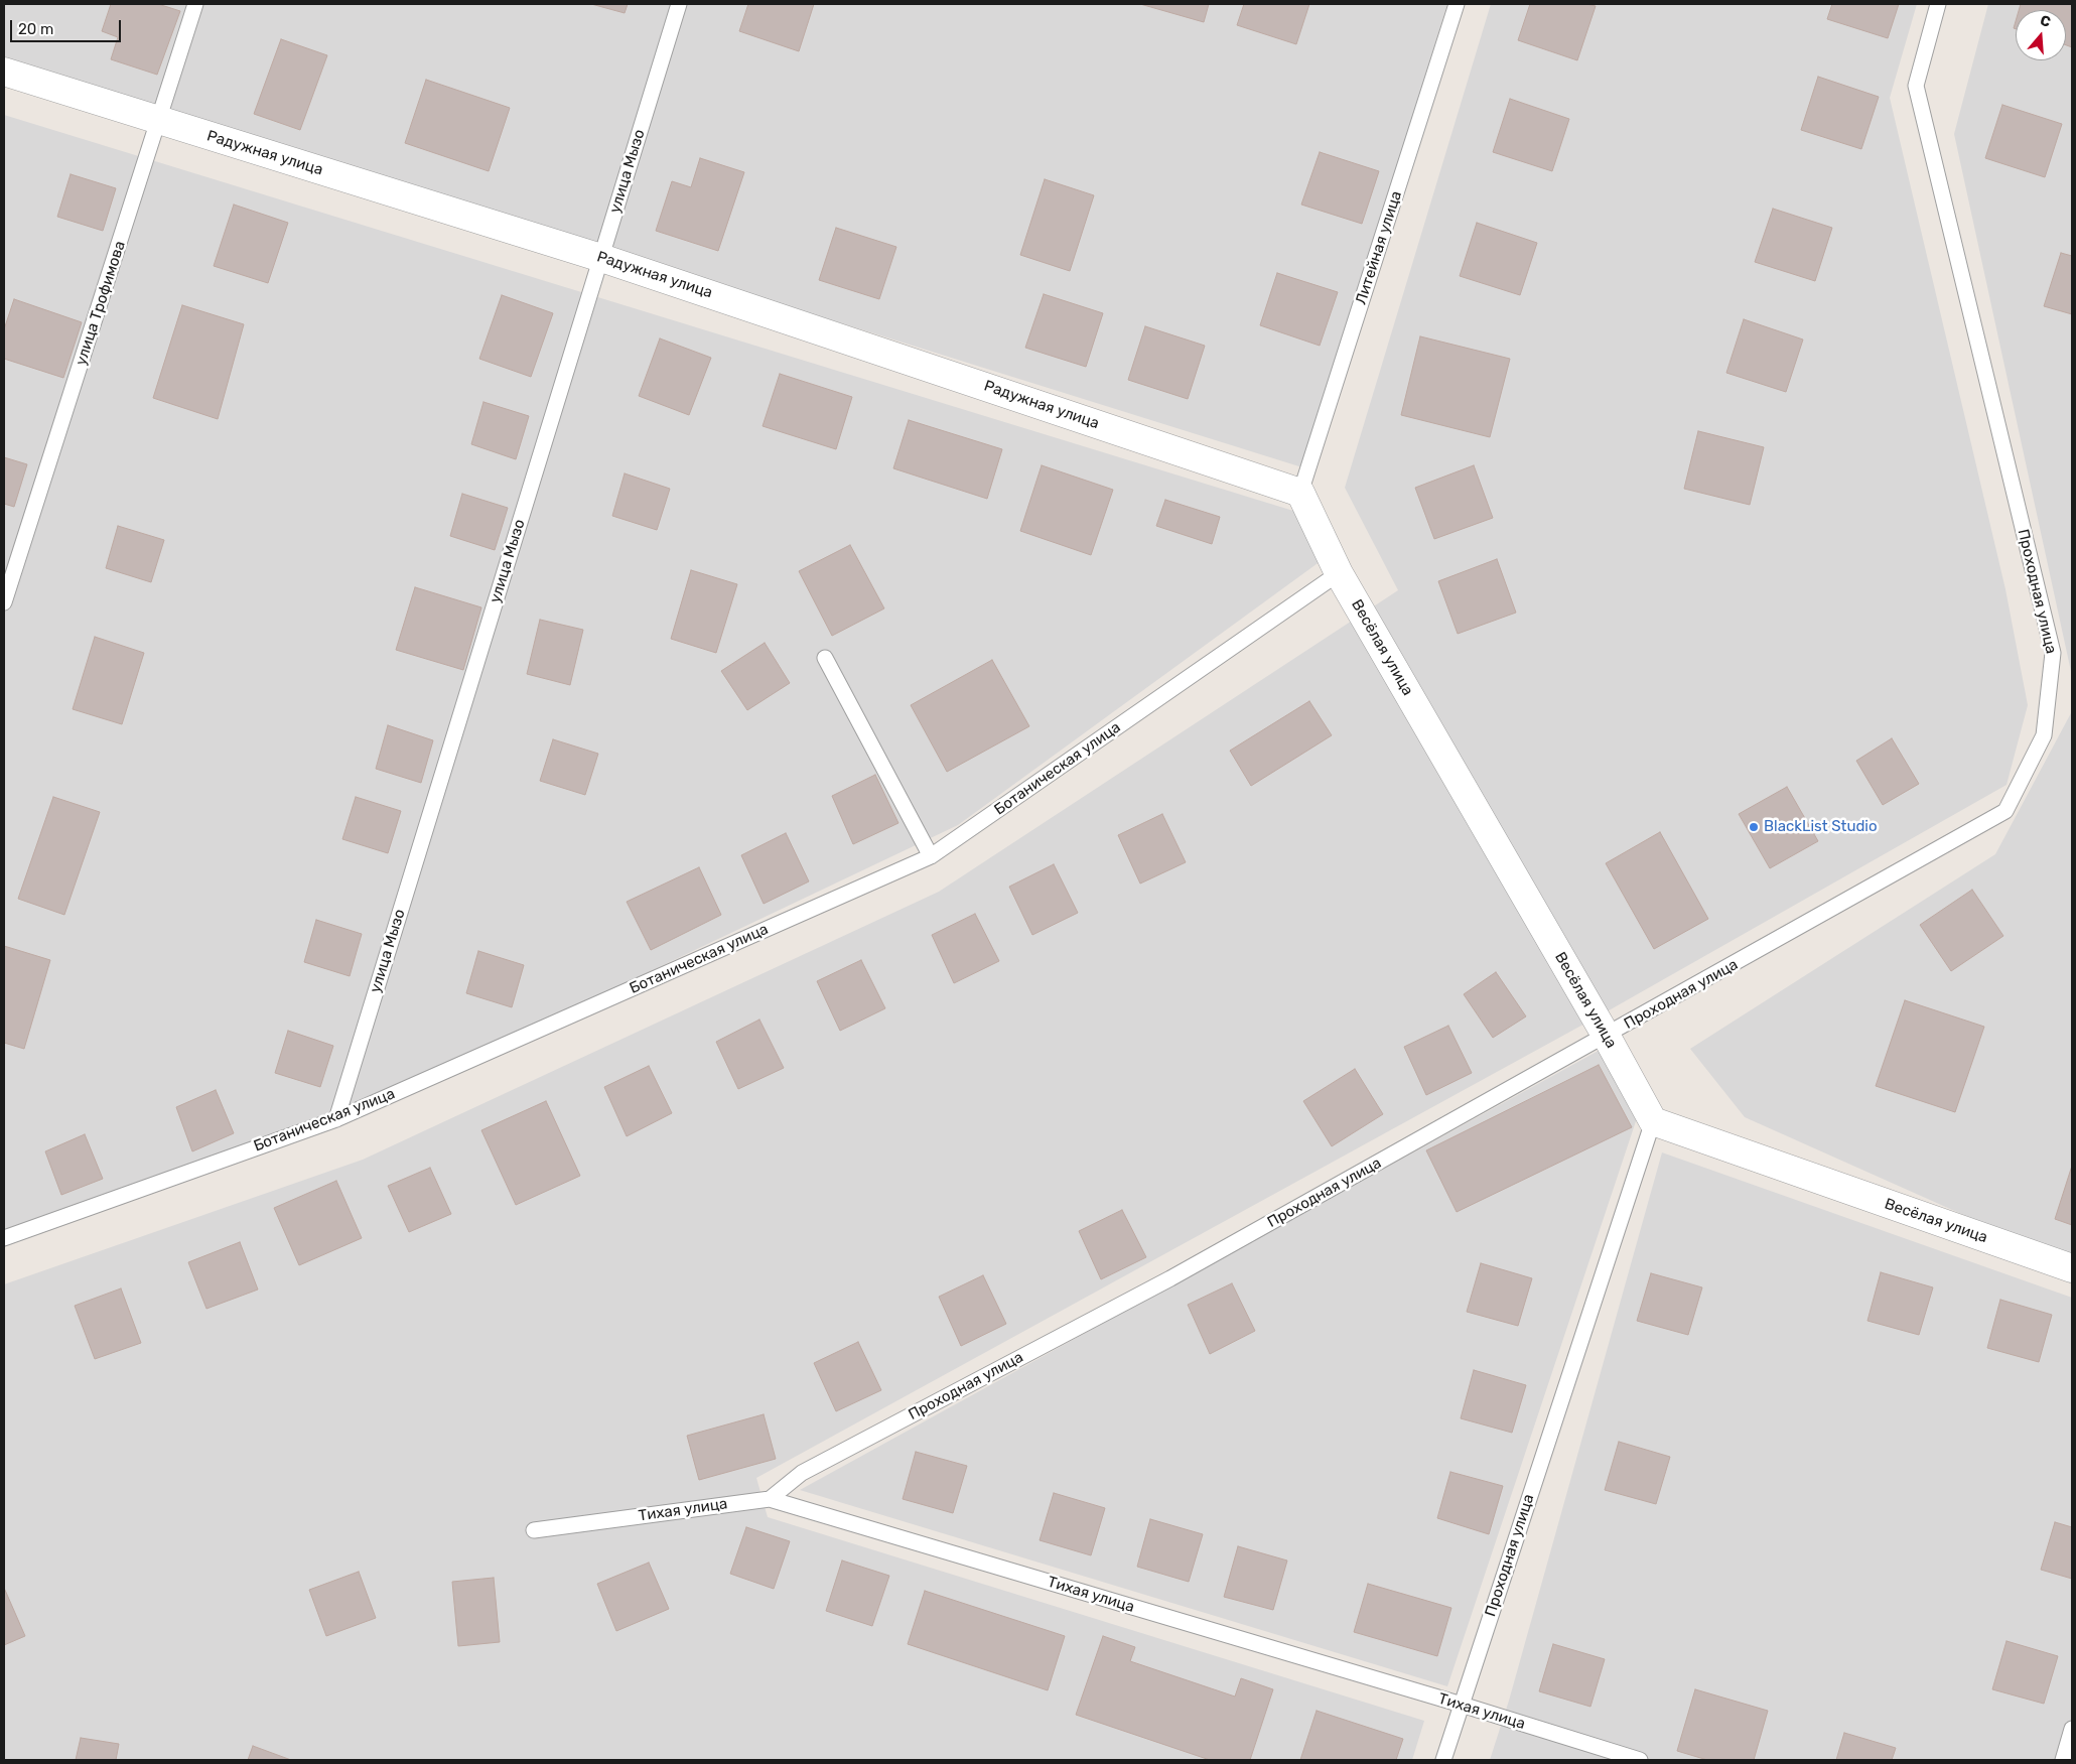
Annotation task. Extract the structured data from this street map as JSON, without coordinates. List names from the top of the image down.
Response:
{
  "streets": {
    "street": ["Радужная улица", "Весёлая улица"],
    "lane": [
      "улица Мызо",
      "Литейная улица",
      "улица Трофимова",
      "Проходная улица",
      "Ботаническая улица",
      "Тихая улица"
    ]
  },
  "crossings": [
    ["Радужная улица", "улица Мызо"],
    ["Радужная улица", "Литейная улица"],
    ["Радужная улица", "улица Трофимова"],
    ["Радужная улица", "Весёлая улица"],
    ["улица Мызо", "Ботаническая улица"],
    ["Литейная улица", "Весёлая улица"],
    ["Проходная улица", "Весёлая улица"],
    ["Проходная улица", "Тихая улица"],
    ["Весёлая улица", "Ботаническая улица"]
  ],
  "places": ["BlackList Studio"],
  "scale_bar": "20 m",
  "north": "top"
}
